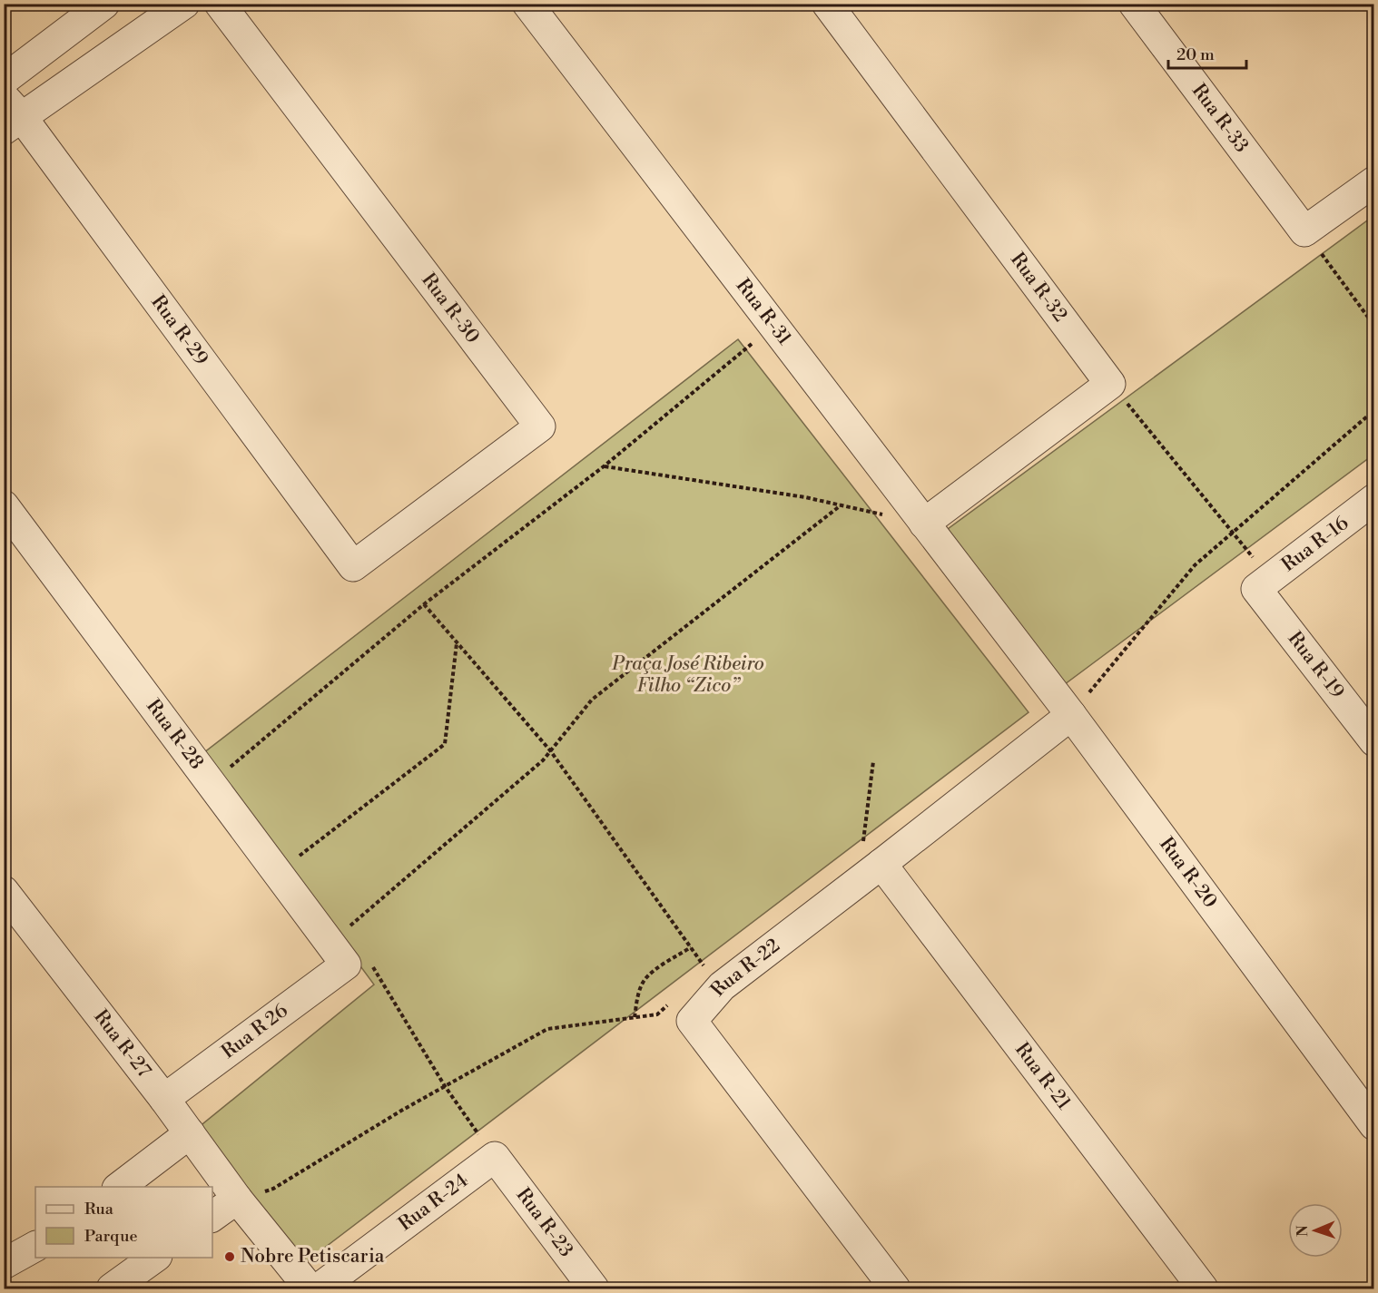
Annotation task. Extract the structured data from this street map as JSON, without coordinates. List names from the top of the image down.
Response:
{
  "streets": {
    "street": [
      "Rua R-33",
      "Rua R-32",
      "Rua R-30",
      "Rua R-31",
      "Rua R-29",
      "Rua R-16",
      "Rua R-19",
      "Rua R-28",
      "Rua R-20",
      "Rua R-22",
      "Rua R 26",
      "Rua R-27",
      "Rua R-21",
      "Rua R-24",
      "Rua R-23"
    ]
  },
  "crossings": [
    ["Rua R-30", "Rua R-29"],
    ["Rua R-31", "Rua R-20"],
    ["Rua R-16", "Rua R-19"],
    ["Rua R-28", "Rua R 26"],
    ["Rua R-20", "Rua R-22"],
    ["Rua R-22", "Rua R-21"],
    ["Rua R 26", "Rua R-27"],
    ["Rua R-24", "Rua R-23"]
  ],
  "parks": ["Praça José Ribeiro Filho “Zico”"],
  "places": ["Nobre Petiscaria"],
  "legend": ["Rua", "Parque"],
  "scale_bar": "20 m",
  "north": "left"
}
